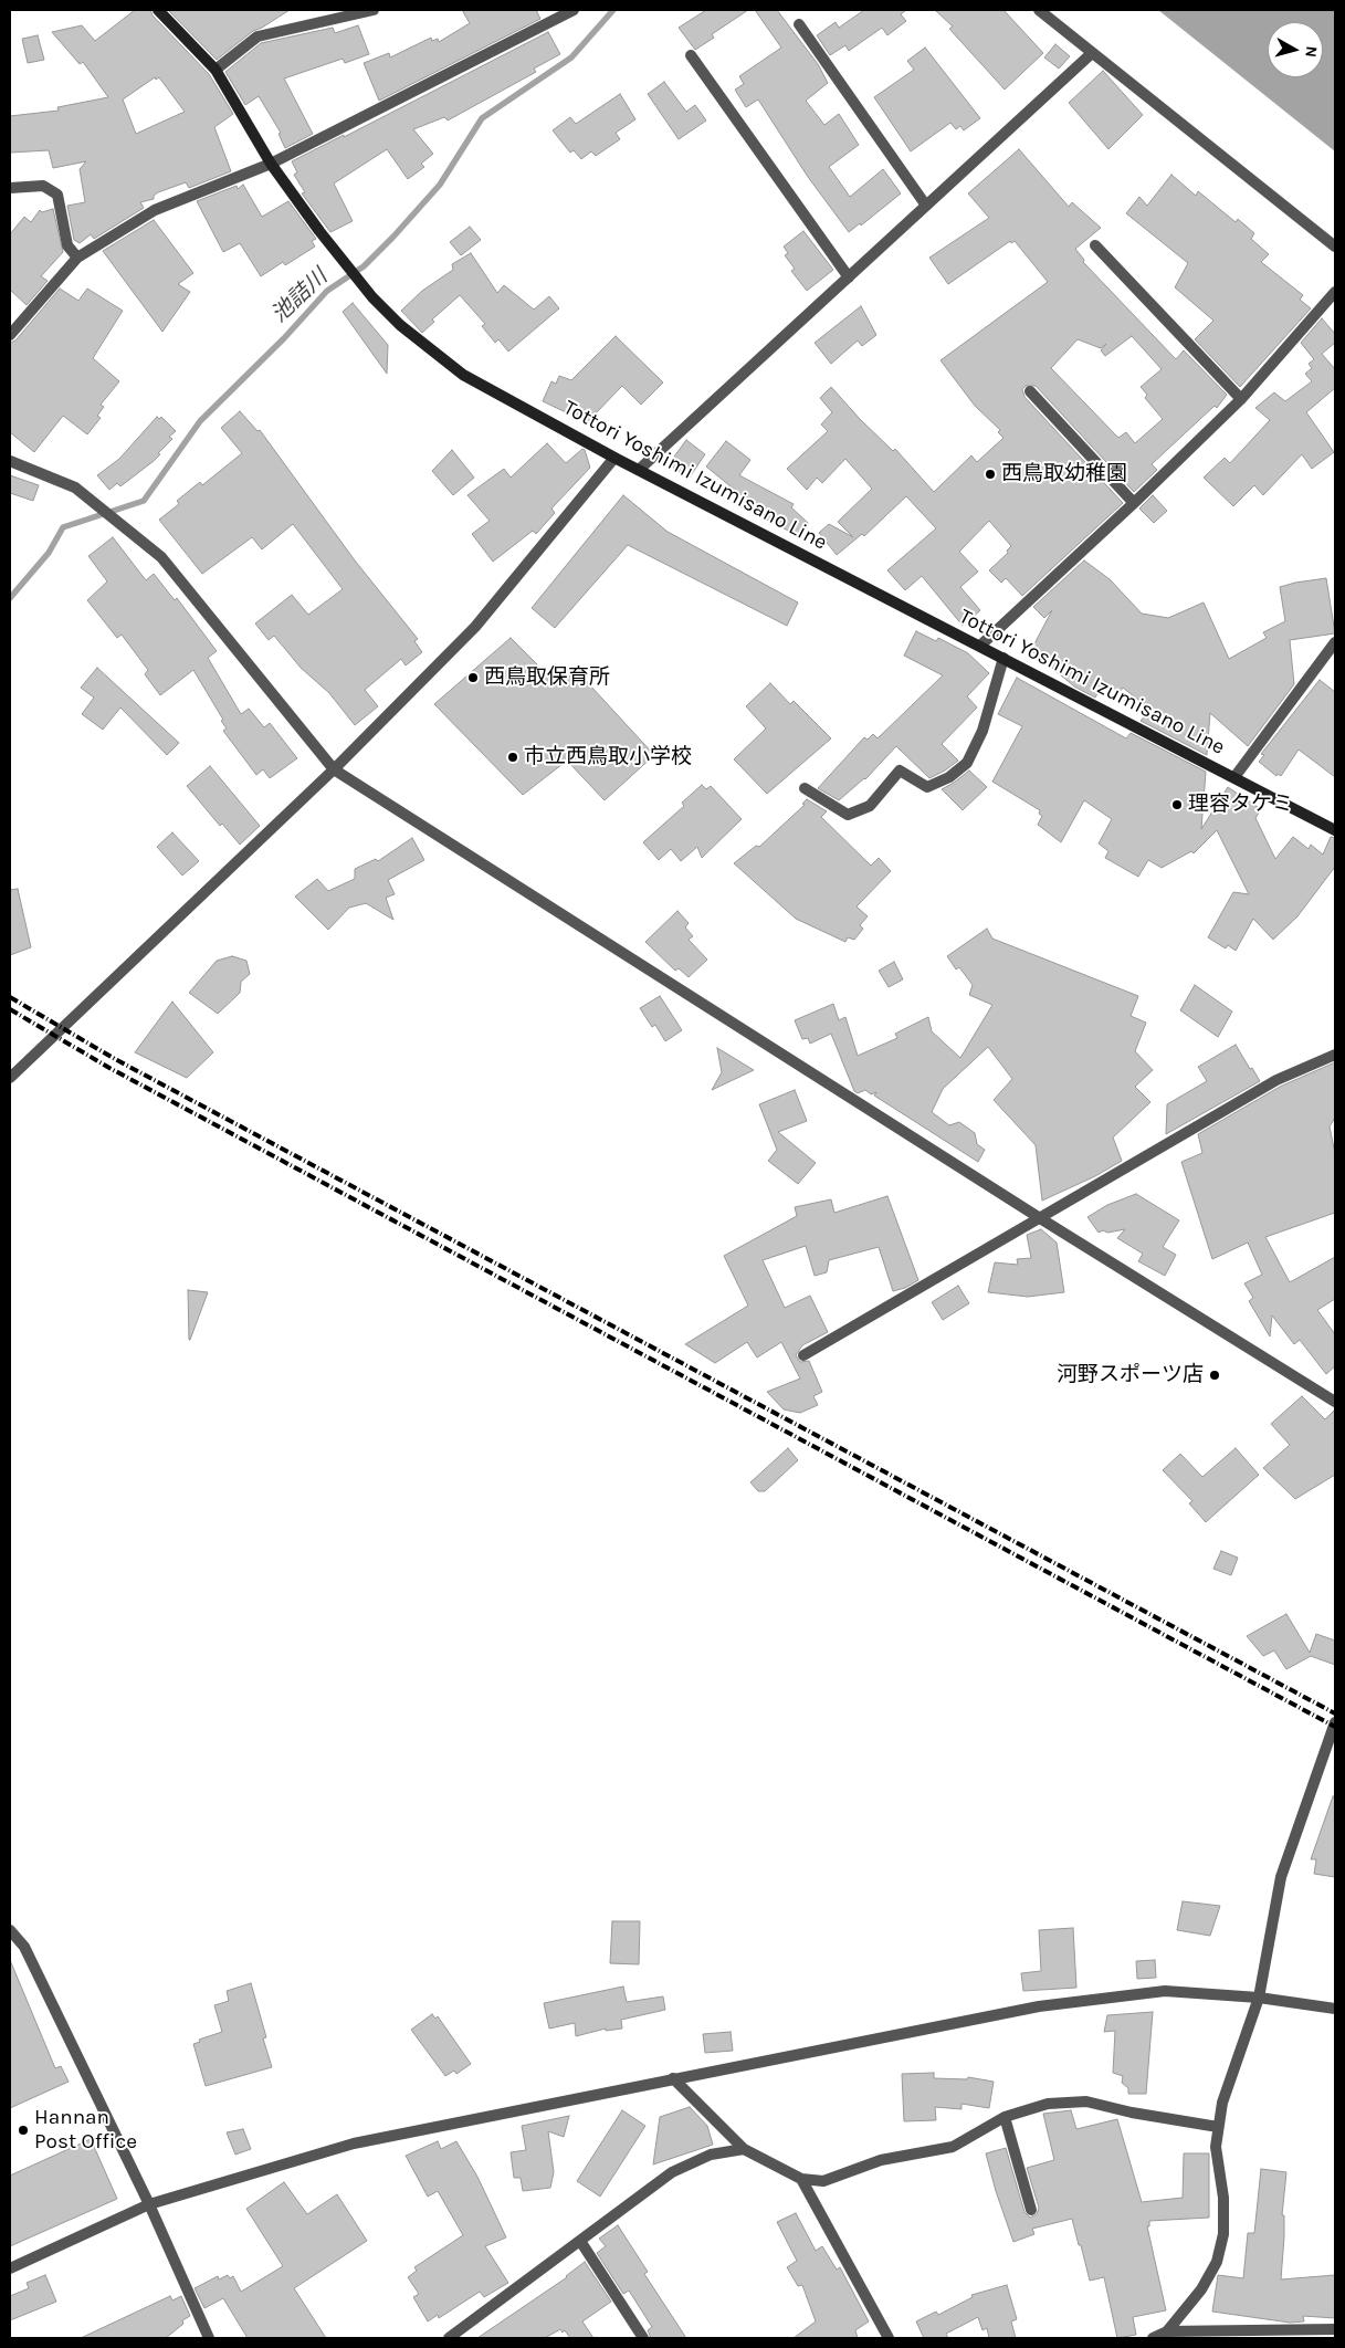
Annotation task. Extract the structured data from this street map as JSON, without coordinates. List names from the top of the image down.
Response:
{
  "streets": {
    "main road": ["Tottori Yoshimi Izumisano Line"]
  },
  "water": ["池詰川"],
  "places": [
    "西鳥取幼稚園",
    "西鳥取保育所",
    "市立西鳥取小学校",
    "理容タケミ",
    "河野スポーツ店",
    "Hannan Post Office"
  ],
  "north": "right"
}
